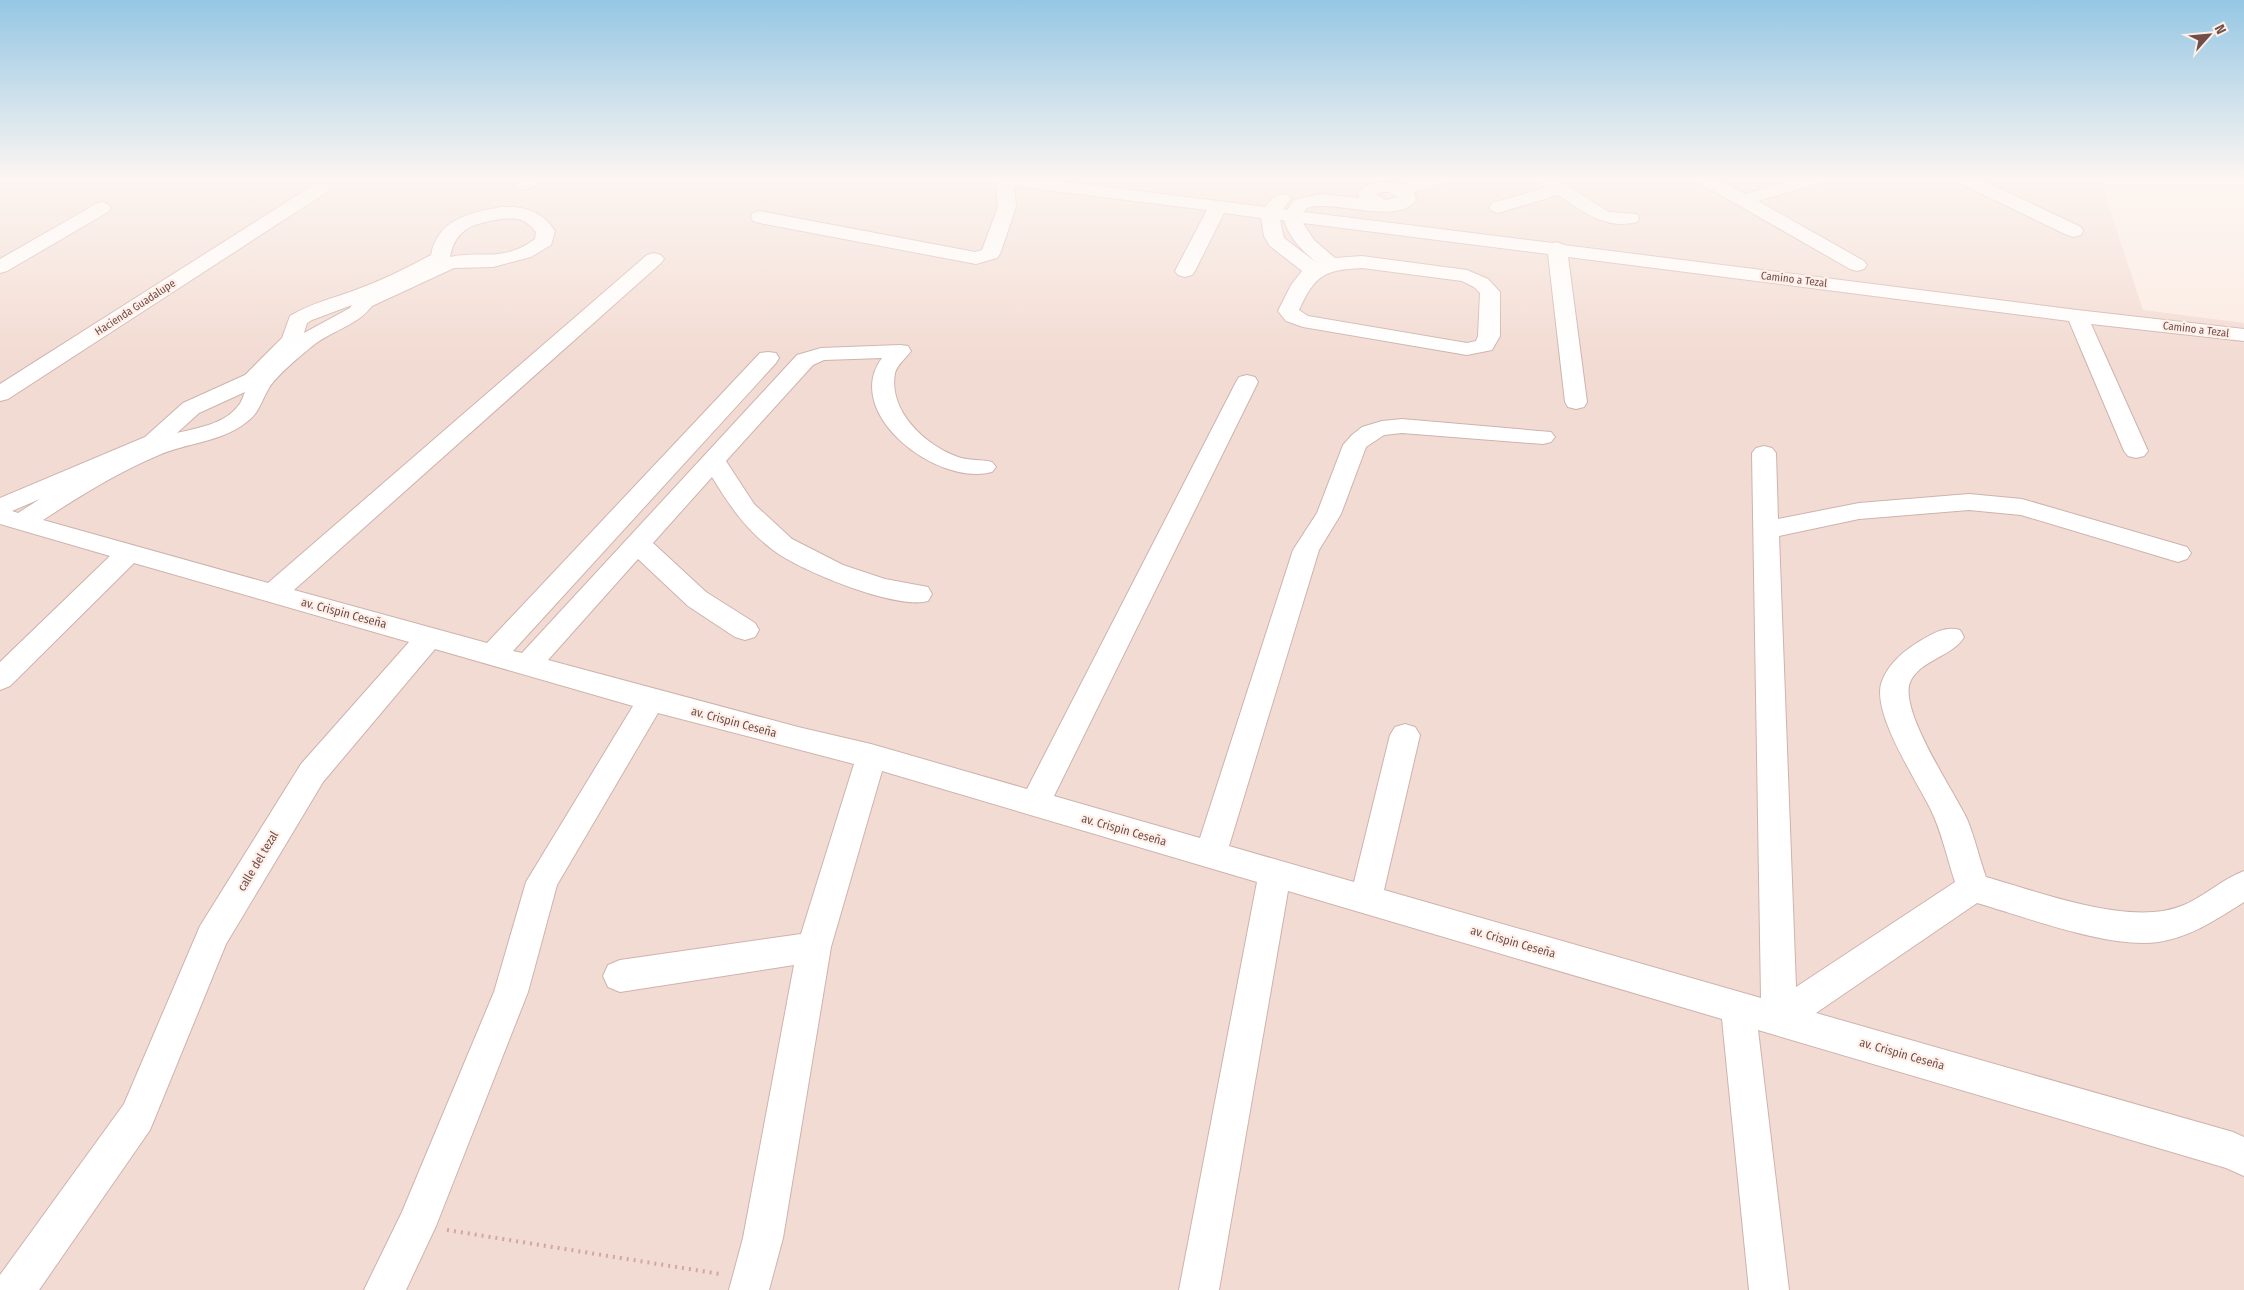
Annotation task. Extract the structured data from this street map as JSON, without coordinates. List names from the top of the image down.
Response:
{
  "streets": {
    "street": [
      "Camino a Tezal",
      "Hacienda Guadalupe",
      "av. Crispin Ceseña",
      "calle del tezal"
    ]
  },
  "crossings": [
    ["av. Crispin Ceseña", "calle del tezal"]
  ],
  "north": "top right"
}
